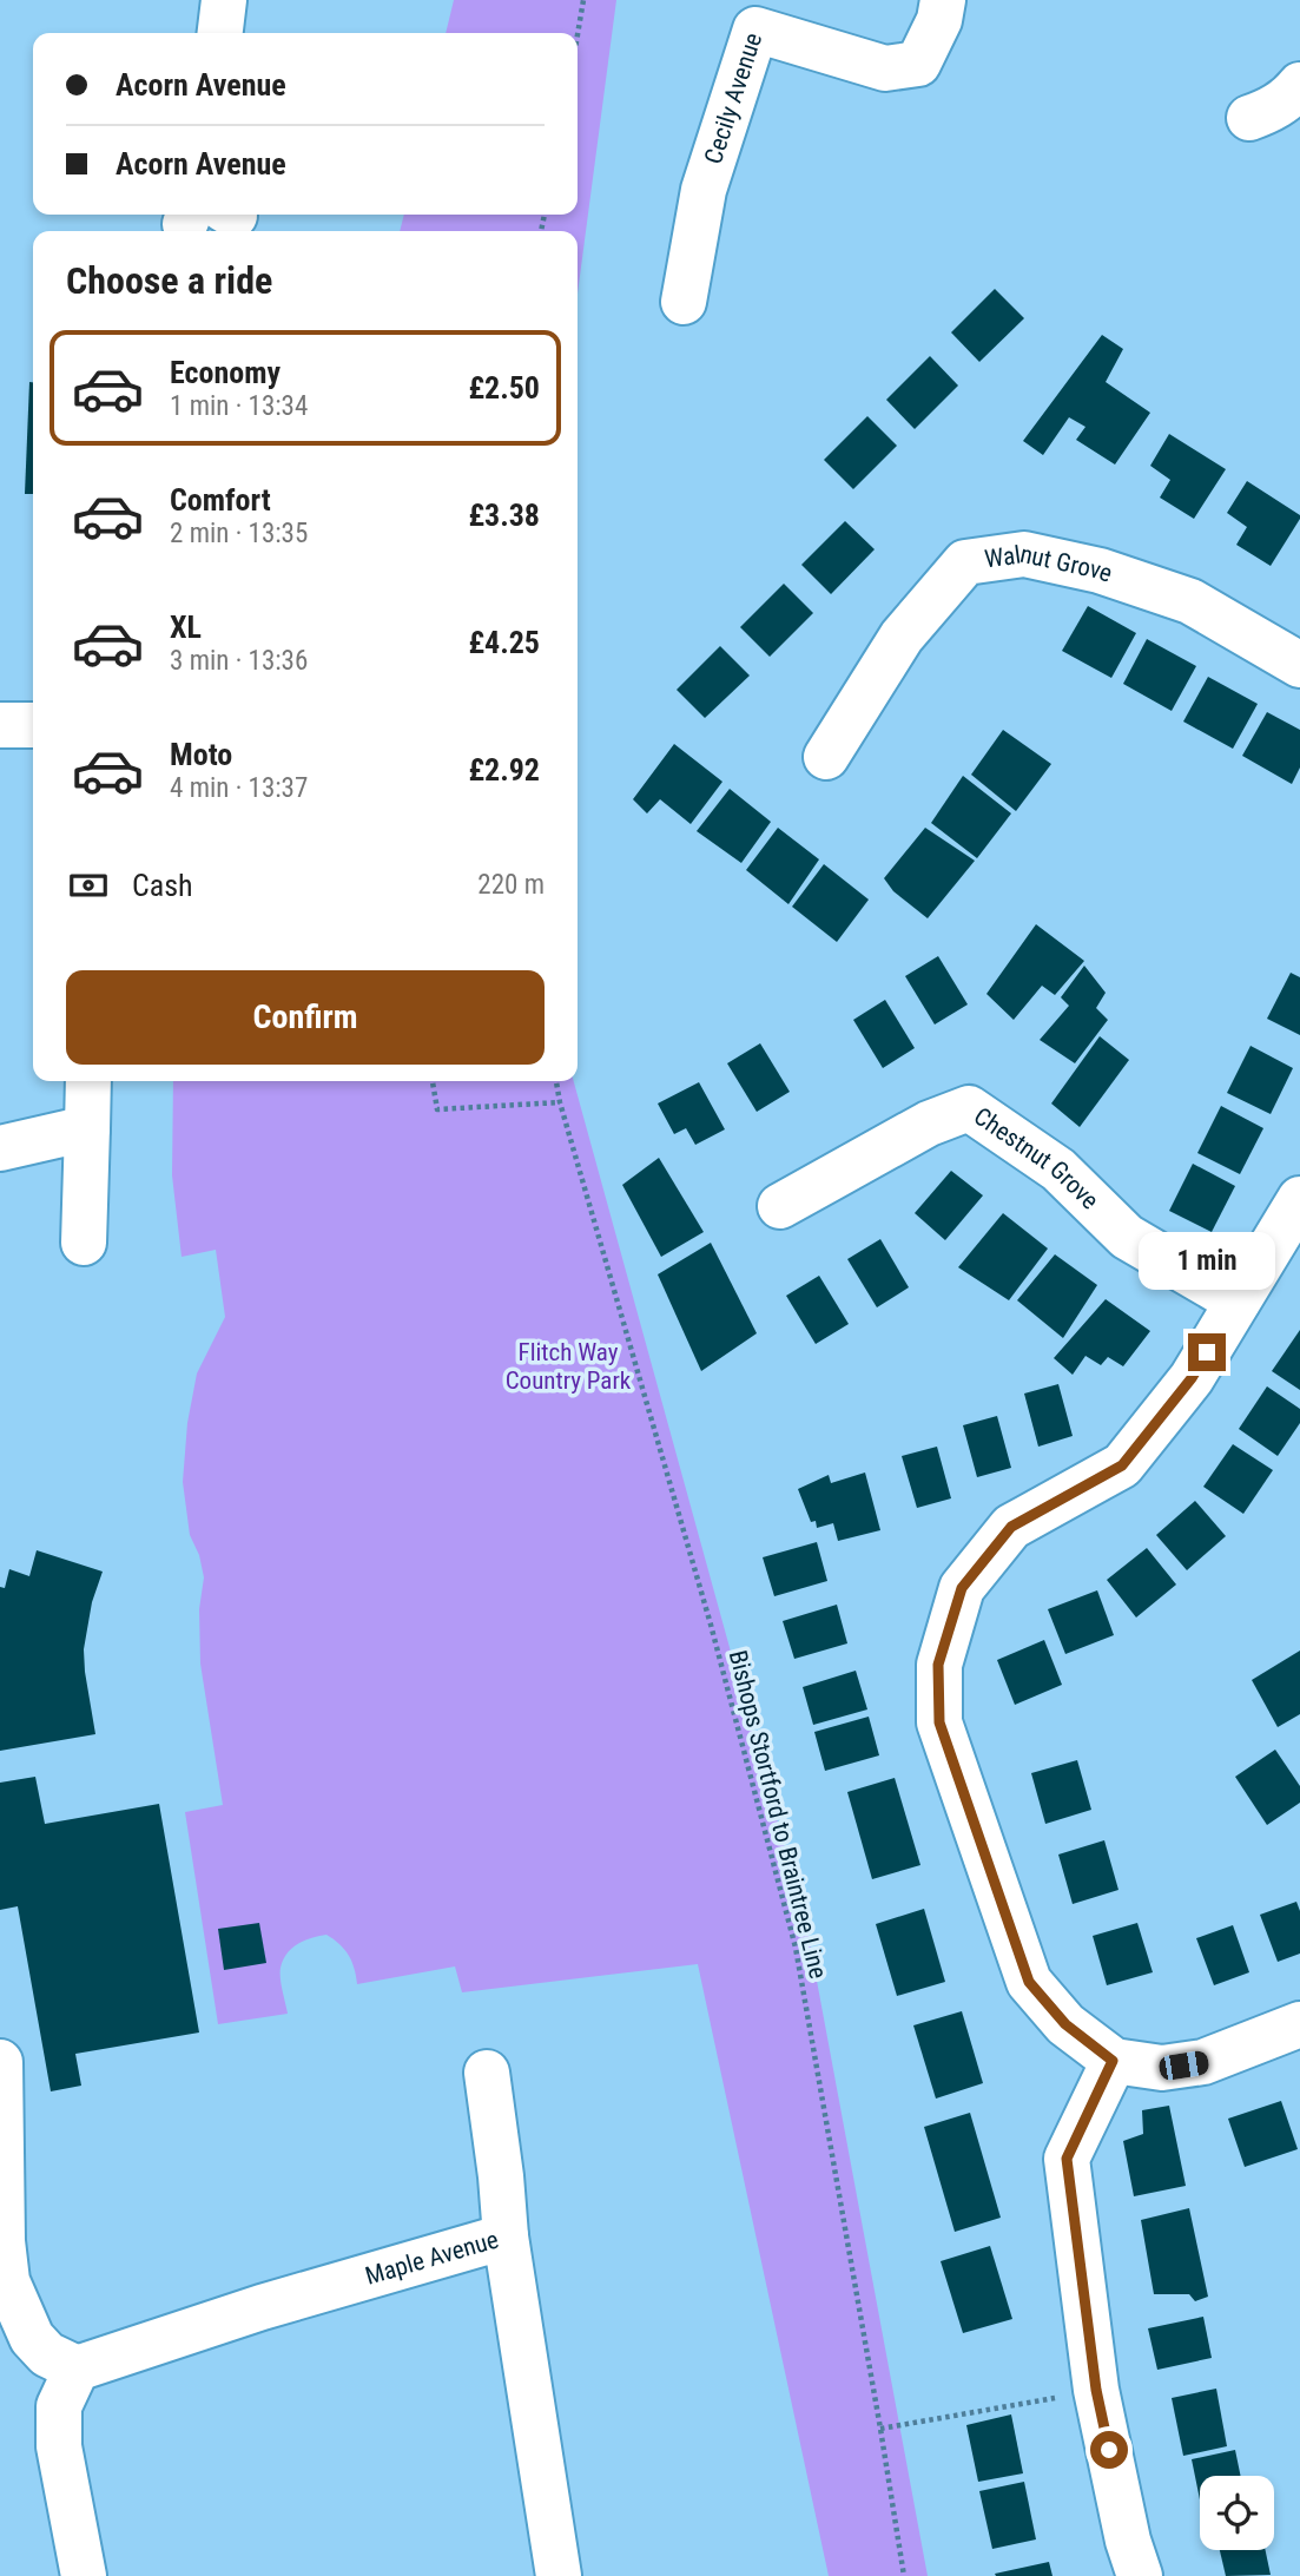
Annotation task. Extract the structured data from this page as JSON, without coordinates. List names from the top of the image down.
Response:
{
  "streets": {
    "street": [
      "Cecily Avenue",
      "Walnut Grove",
      "Chestnut Grove",
      "Maple Avenue"
    ],
    "path": ["Bishops Stortford to Braintree Line"]
  },
  "parks": ["Flitch Way Country Park"],
  "page": {
    "banner": ["Acorn Avenue", "Acorn Avenue"],
    "heading": "Choose a ride",
    "list": [
      {
        "name": "Economy",
        "note": "1 min · 13:34",
        "value": "£2.50"
      },
      {
        "name": "Comfort",
        "note": "2 min · 13:35",
        "value": "£3.38"
      },
      {
        "name": "XL",
        "note": "3 min · 13:36",
        "value": "£4.25"
      },
      {
        "name": "Moto",
        "note": "4 min · 13:37",
        "value": "£2.92"
      }
    ],
    "pay": ["Cash", "220 m"],
    "buttons": "Confirm",
    "bubble": "1 min"
  }
}
